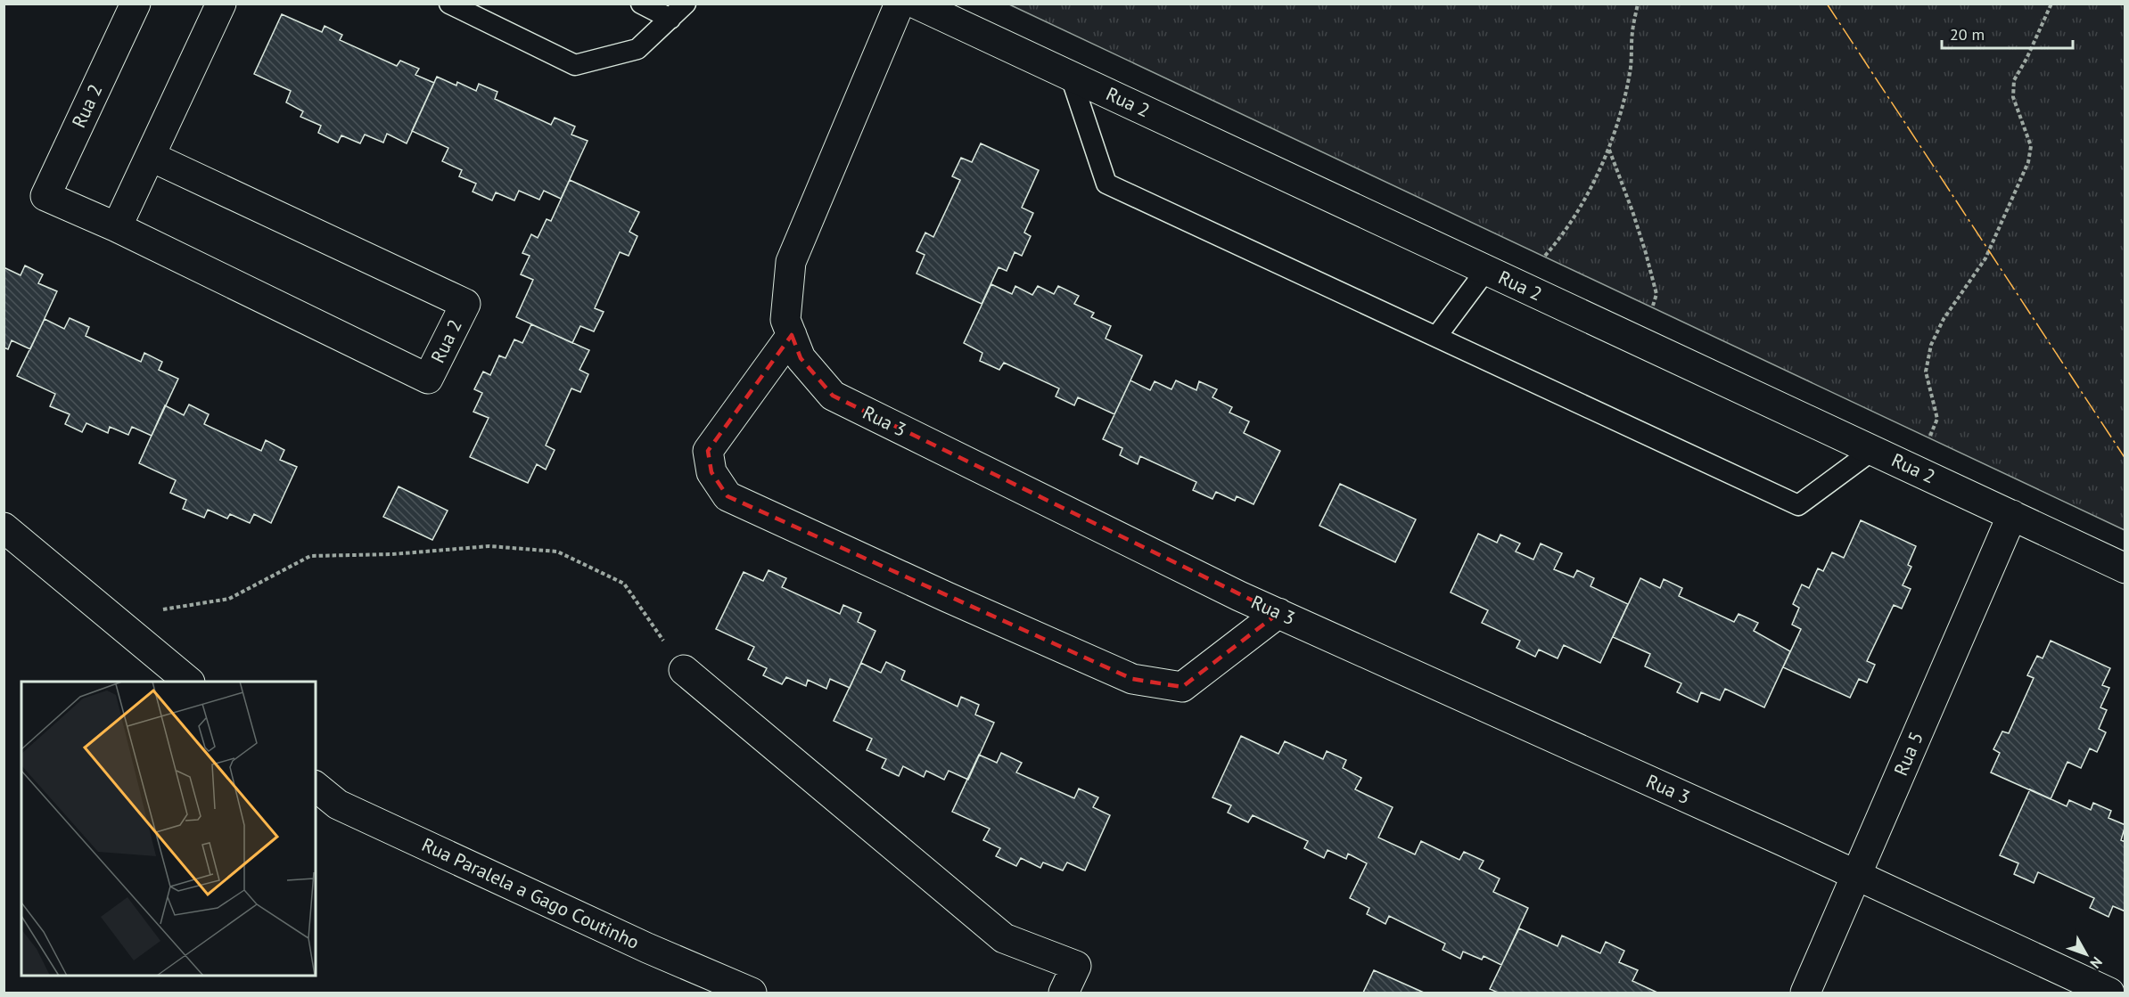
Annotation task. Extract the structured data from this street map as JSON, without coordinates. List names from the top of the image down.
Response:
{
  "streets": {
    "street": [
      "Rua 2",
      "Rua 3",
      "Rua 5",
      "Rua Paralela a Gago Coutinho"
    ]
  },
  "crossings": [
    ["Rua 2", "Rua 5"],
    ["Rua 3", "Rua 5"]
  ],
  "scale_bar": "20 m",
  "north": "bottom right"
}
